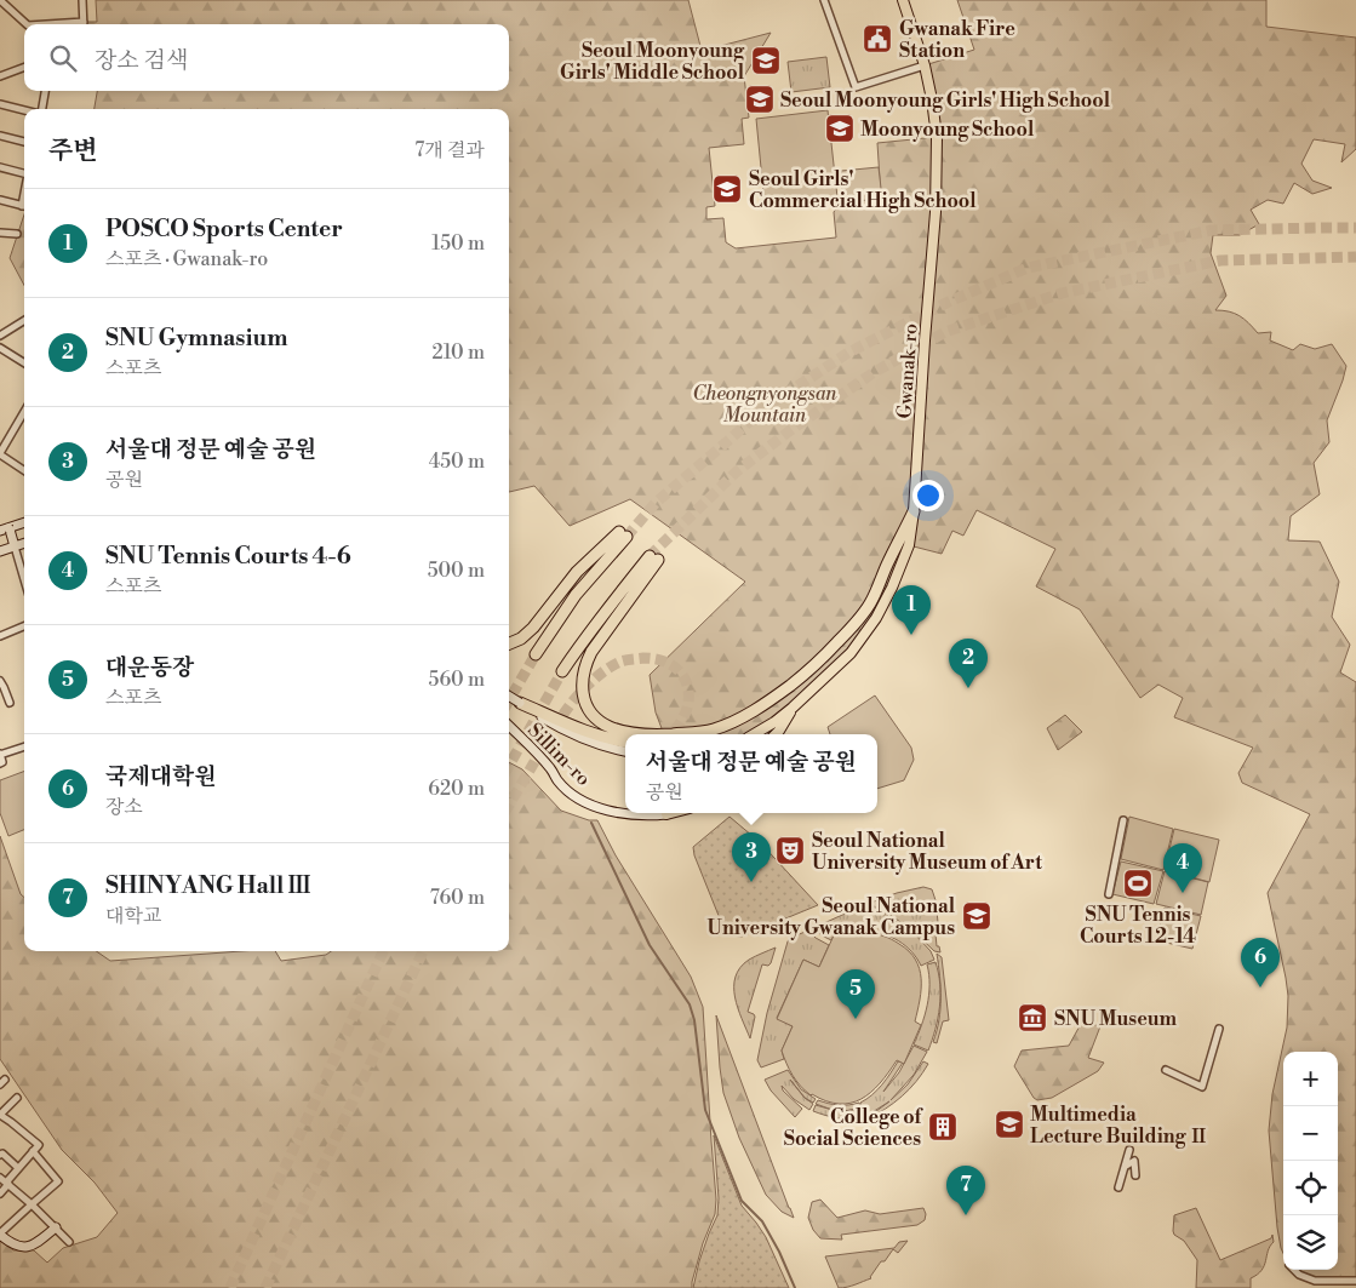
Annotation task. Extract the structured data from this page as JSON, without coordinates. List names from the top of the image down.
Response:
{
  "streets": {
    "main road": ["Gwanak-ro", "Sillim-ro"]
  },
  "parks": ["Cheongnyongsan Mountain"],
  "places": {
    "public building": ["Gwanak Fire Station"],
    "school or university": [
      "Seoul Moonyoung Girls' Middle School",
      "Seoul Moonyoung Girls' High School",
      "Moonyoung School",
      "Seoul Girls' Commercial High School",
      "Seoul National University Gwanak Campus",
      "Multimedia Lecture Building Ⅱ"
    ],
    "theatre": ["Seoul National University Museum of Art"],
    "sports": ["SNU Tennis Courts 12-14"],
    "museum": ["SNU Museum"],
    "building": ["College of Social Sciences"]
  },
  "page": {
    "search": "장소 검색",
    "heading": ["주변", "7개 결과"],
    "list": [
      {
        "mark": "1",
        "name": "POSCO Sports Center",
        "note": "스포츠 · Gwanak-ro",
        "value": "150 m"
      },
      {
        "mark": "2",
        "name": "SNU Gymnasium",
        "note": "스포츠",
        "value": "210 m"
      },
      {
        "mark": "3",
        "name": "서울대 정문 예술 공원",
        "note": "공원",
        "value": "450 m"
      },
      {
        "mark": "4",
        "name": "SNU Tennis Courts 4-6",
        "note": "스포츠",
        "value": "500 m"
      },
      {
        "mark": "5",
        "name": "대운동장",
        "note": "스포츠",
        "value": "560 m"
      },
      {
        "mark": "6",
        "name": "국제대학원",
        "note": "장소",
        "value": "620 m"
      },
      {
        "mark": "7",
        "name": "SHINYANG Hall Ⅲ",
        "note": "대학교",
        "value": "760 m"
      }
    ],
    "pins": [
      "1",
      "2",
      "3",
      "4",
      "6",
      "5",
      "7"
    ],
    "popup": ["서울대 정문 예술 공원", "공원"],
    "map_buttons": ["+", "−"]
  }
}
